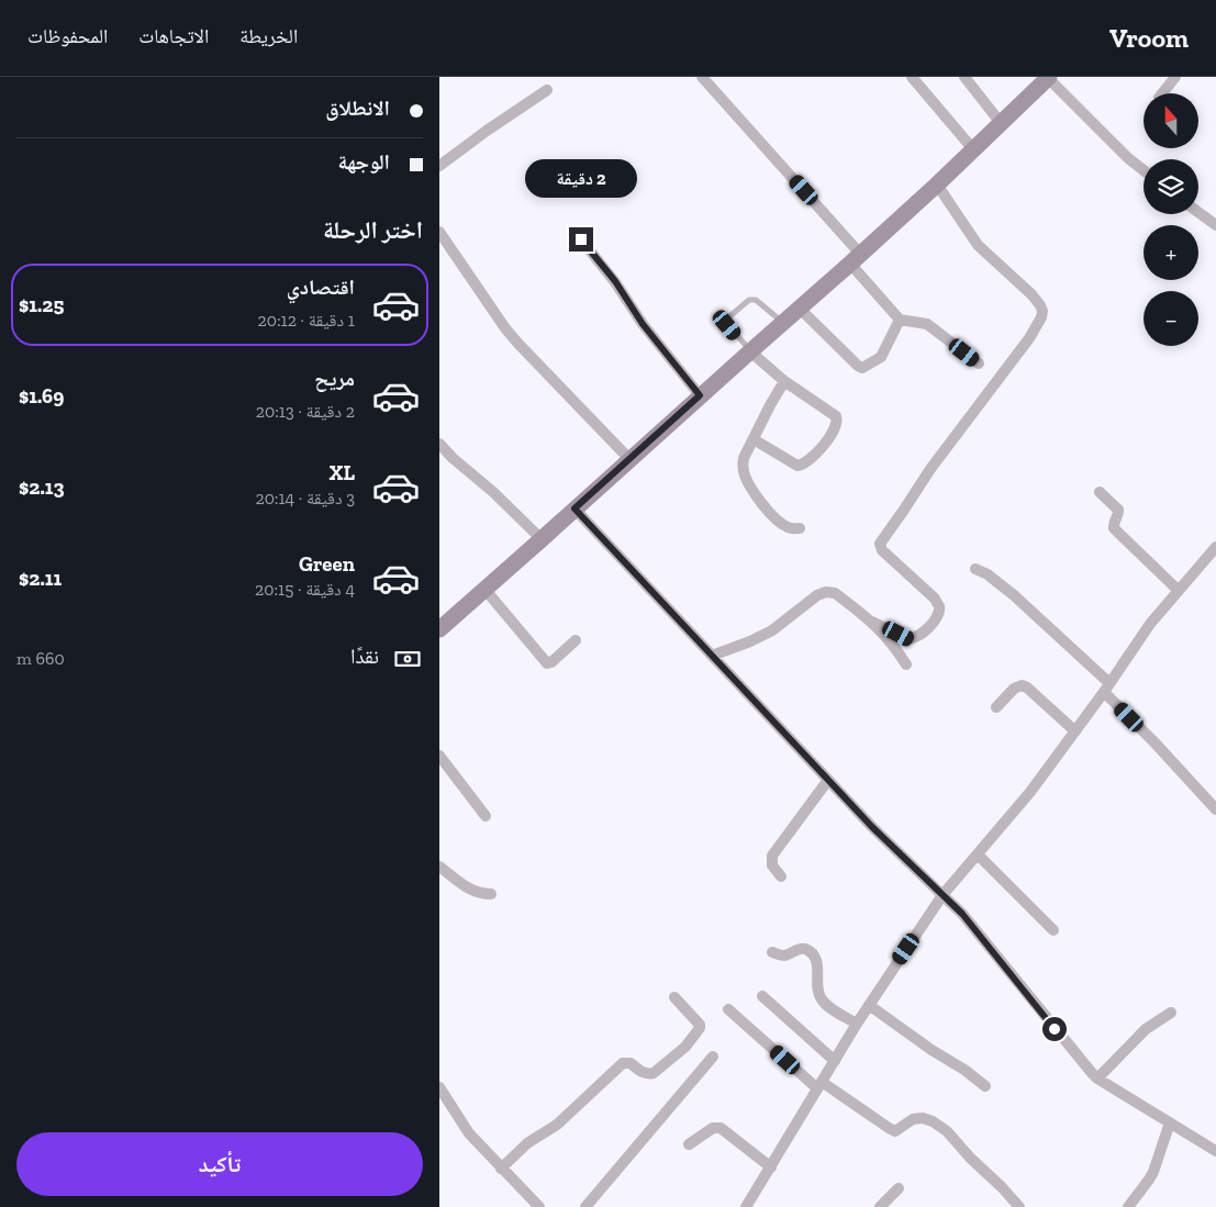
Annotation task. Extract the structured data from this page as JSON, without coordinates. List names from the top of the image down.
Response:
{
  "north": "top",
  "page": {
    "header": "Vroom",
    "nav": ["الخريطة", "الاتجاهات", "المحفوظات"],
    "banner": ["الانطلاق", "الوجهة"],
    "map_buttons": ["+", "−"],
    "bubble": "2 دقيقة",
    "heading": "اختر الرحلة",
    "list": [
      {
        "name": "اقتصادي",
        "note": "1 دقيقة · 20:12",
        "value": "$1.25"
      },
      {
        "name": "مريح",
        "note": "2 دقيقة · 20:13",
        "value": "$1.69"
      },
      {
        "name": "XL",
        "note": "3 دقيقة · 20:14",
        "value": "$2.13"
      },
      {
        "name": "Green",
        "note": "4 دقيقة · 20:15",
        "value": "$2.11"
      }
    ],
    "pay": ["نقدًا", "660 m"],
    "buttons": "تأكيد"
  }
}
